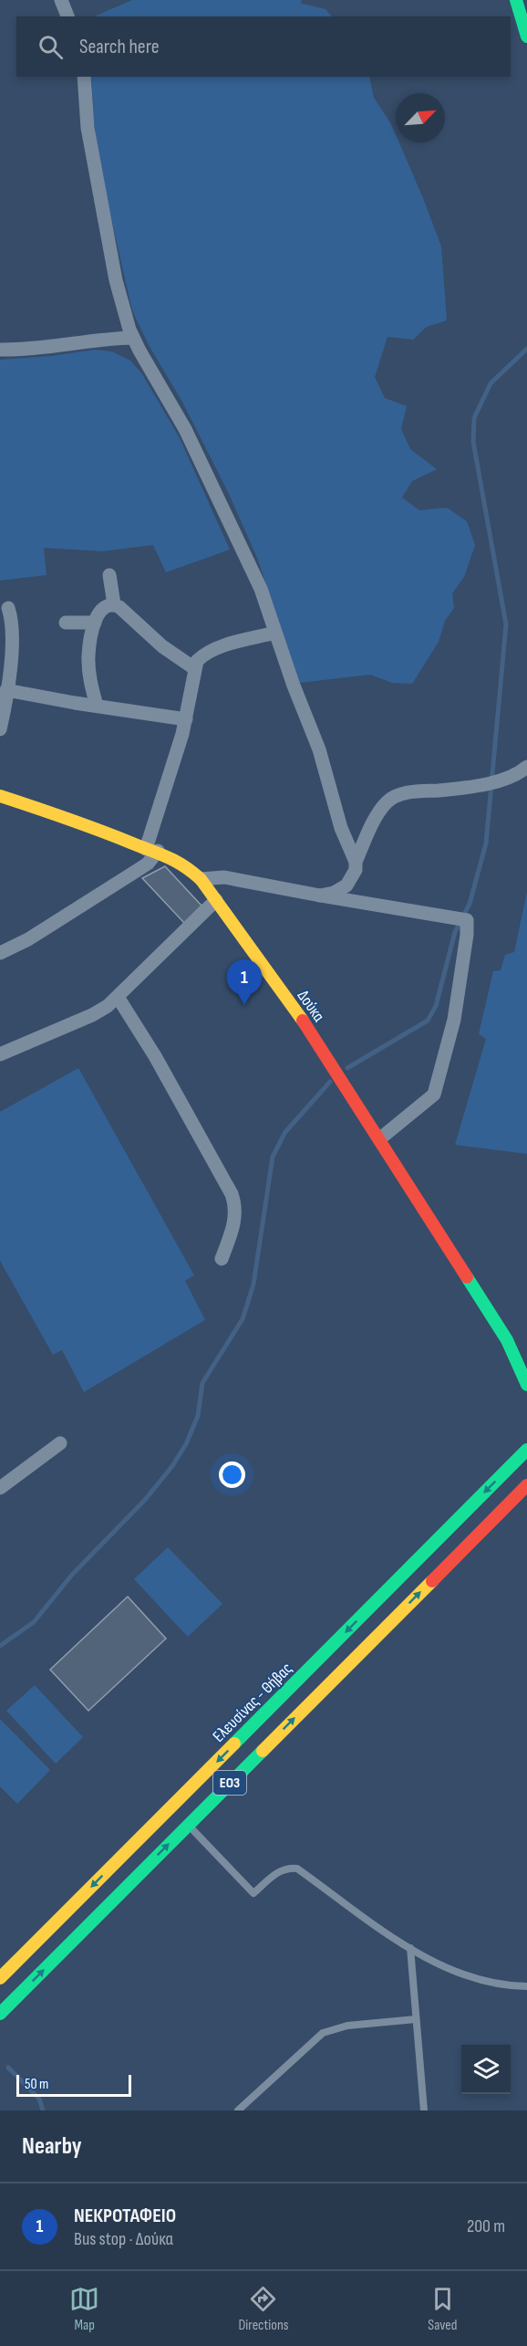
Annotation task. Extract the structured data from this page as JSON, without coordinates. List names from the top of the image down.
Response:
{
  "streets": {
    "main road": ["Δούκα", "Ελευσίνας - Θήβας", "ΕΟ3"]
  },
  "scale_bar": "50 m",
  "north": "top right",
  "page": {
    "search": "Search here",
    "pins": "1",
    "scale": "50 m",
    "heading": "Nearby",
    "list": [
      {
        "mark": "1",
        "name": "ΝΕΚΡΟΤΑΦΕΙΟ",
        "note": "Bus stop · Δούκα",
        "value": "200 m"
      }
    ],
    "nav": ["Map", "Directions", "Saved"]
  }
}
